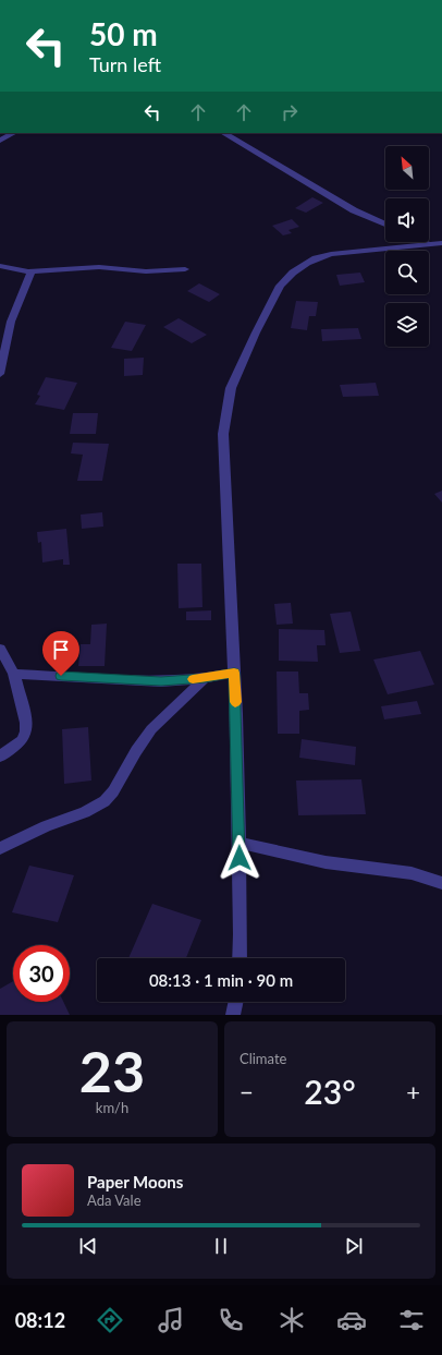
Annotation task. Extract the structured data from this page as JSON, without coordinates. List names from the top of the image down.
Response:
{
  "north": "top left",
  "page": {
    "turn": ["50 m", "Turn left"],
    "limit": "30",
    "trip": "08:13 · 1 min · 90 m",
    "tile": [
      ["23", "km/h"],
      "Climate"
    ],
    "heat": ["−", "23°", "+"],
    "song": ["Paper Moons", "Ada Vale"],
    "tabs": "08:12"
  }
}
